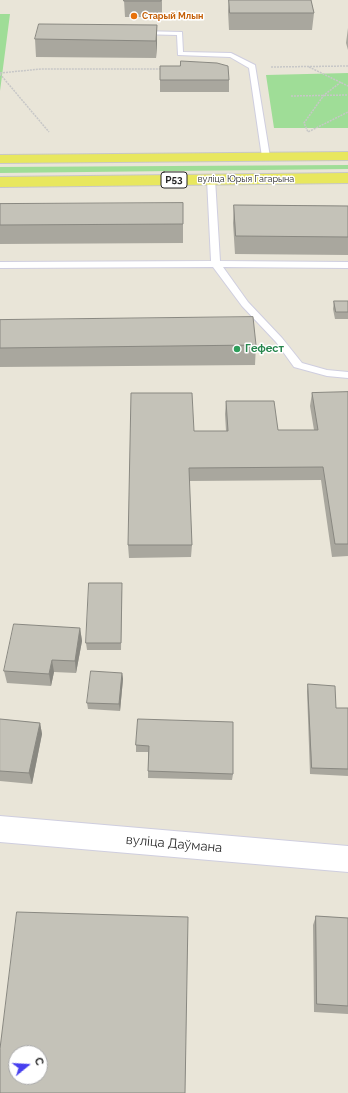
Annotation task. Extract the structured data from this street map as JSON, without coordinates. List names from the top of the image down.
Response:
{
  "streets": {
    "main road": ["вуліца Юрыя Гагарына", "Р53"],
    "street": ["вуліца Даўмана"]
  },
  "places": ["Старый Млын", "Гефест"],
  "north": "right"
}
